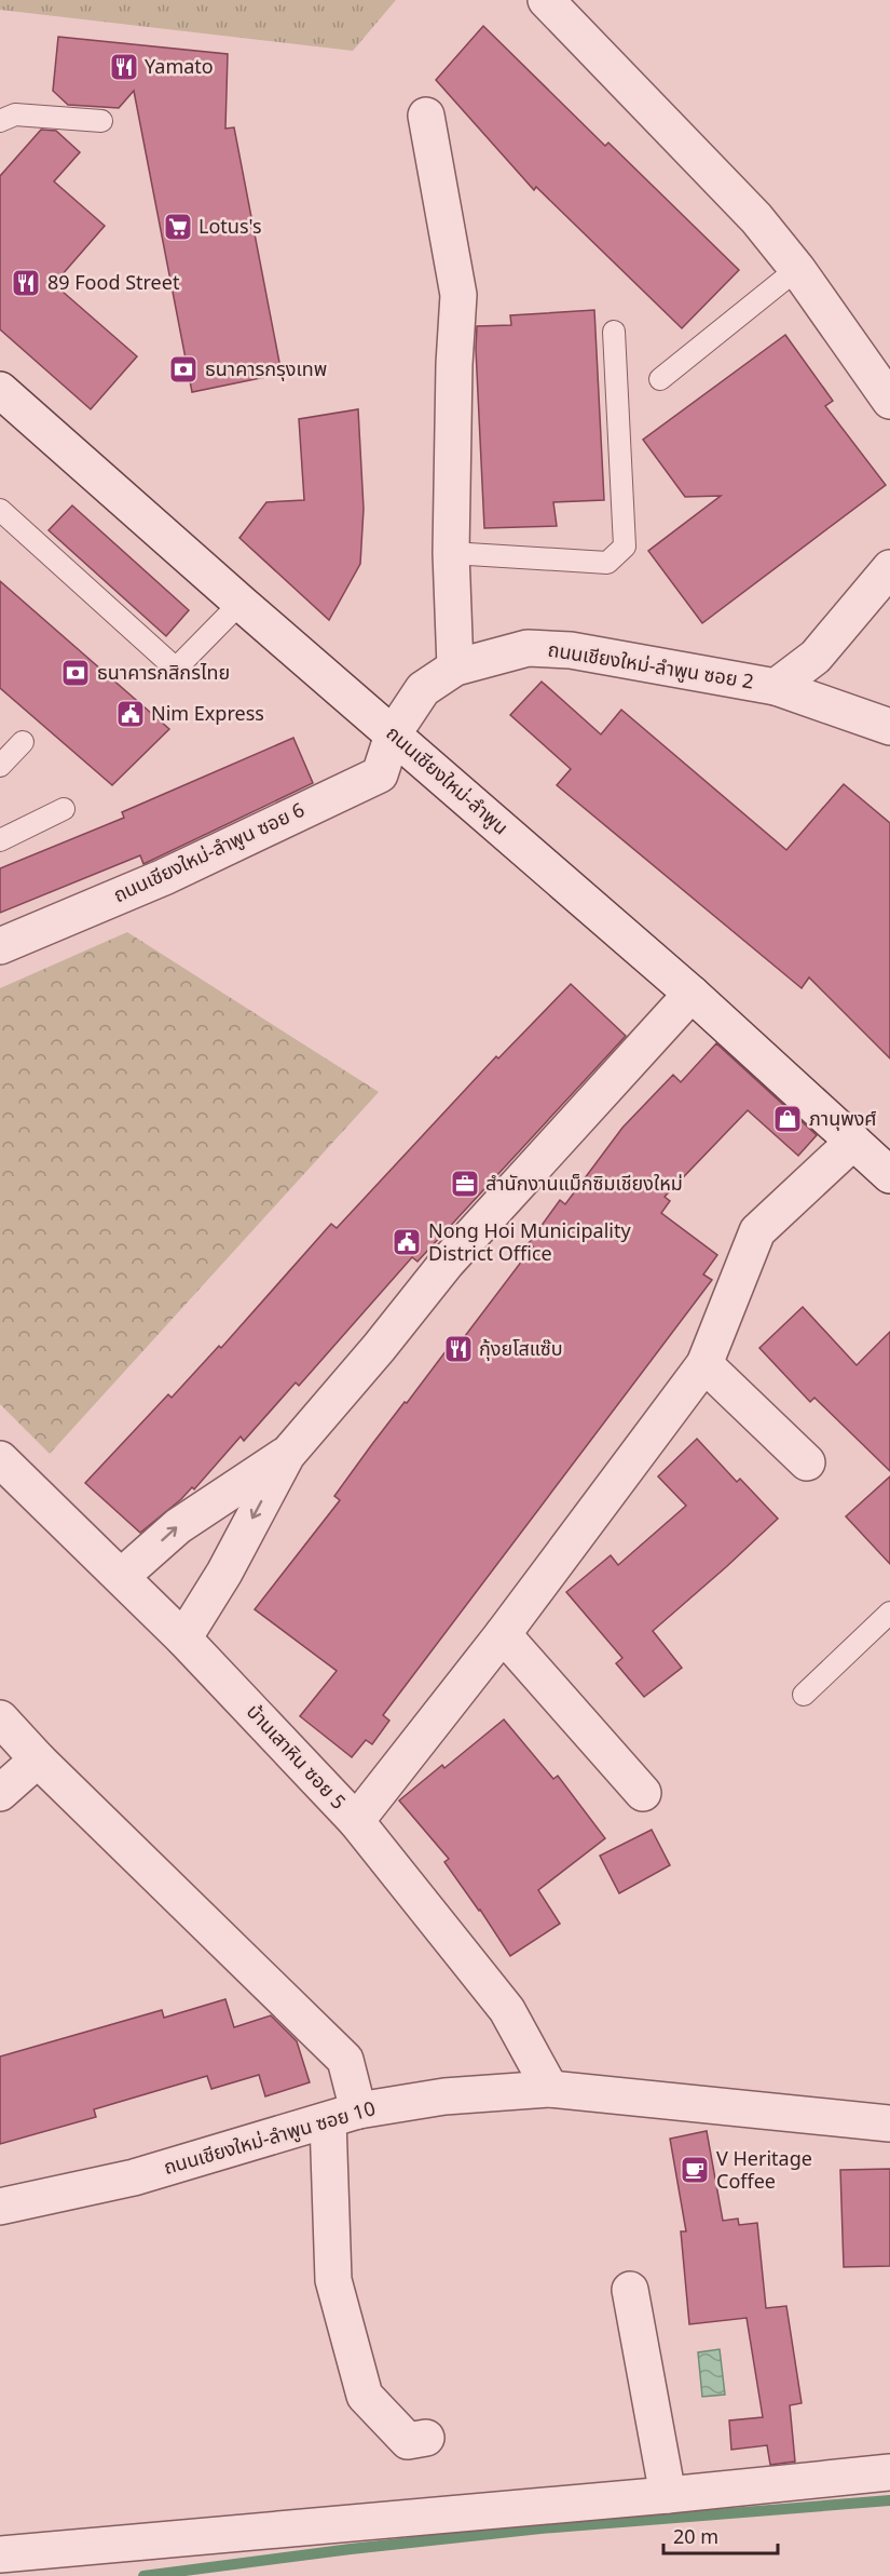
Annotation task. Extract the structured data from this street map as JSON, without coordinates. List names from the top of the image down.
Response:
{
  "streets": {
    "street": [
      "ถนนเชียงใหม่-ลำพูน ซอย 2",
      "ถนนเชียงใหม่-ลำพูน",
      "ถนนเชียงใหม่-ลำพูน ซอย 6",
      "บ้านเสาหิน ซอย 5",
      "ถนนเชียงใหม่-ลำพูน ซอย 10"
    ]
  },
  "crossings": [
    ["ถนนเชียงใหม่-ลำพูน ซอย 2", "ถนนเชียงใหม่-ลำพูน"],
    ["ถนนเชียงใหม่-ลำพูน ซอย 2", "ถนนเชียงใหม่-ลำพูน ซอย 6"],
    ["ถนนเชียงใหม่-ลำพูน", "ถนนเชียงใหม่-ลำพูน ซอย 6"],
    ["บ้านเสาหิน ซอย 5", "ถนนเชียงใหม่-ลำพูน ซอย 10"]
  ],
  "places": {
    "restaurant": ["Yamato", "89 Food Street", "กุ้งยโสแซ๊บ"],
    "supermarket": ["Lotus's"],
    "bank": ["ธนาคารกรุงเทพ", "ธนาคารกสิกรไทย"],
    "public building": ["Nim Express", "Nong Hoi Municipality District Office"],
    "shop": ["ภานุพงศ์"],
    "office": ["สำนักงานแม็กซิมเชียงใหม่"],
    "cafe": ["V Heritage Coffee"]
  },
  "scale_bar": "20 m"
}
